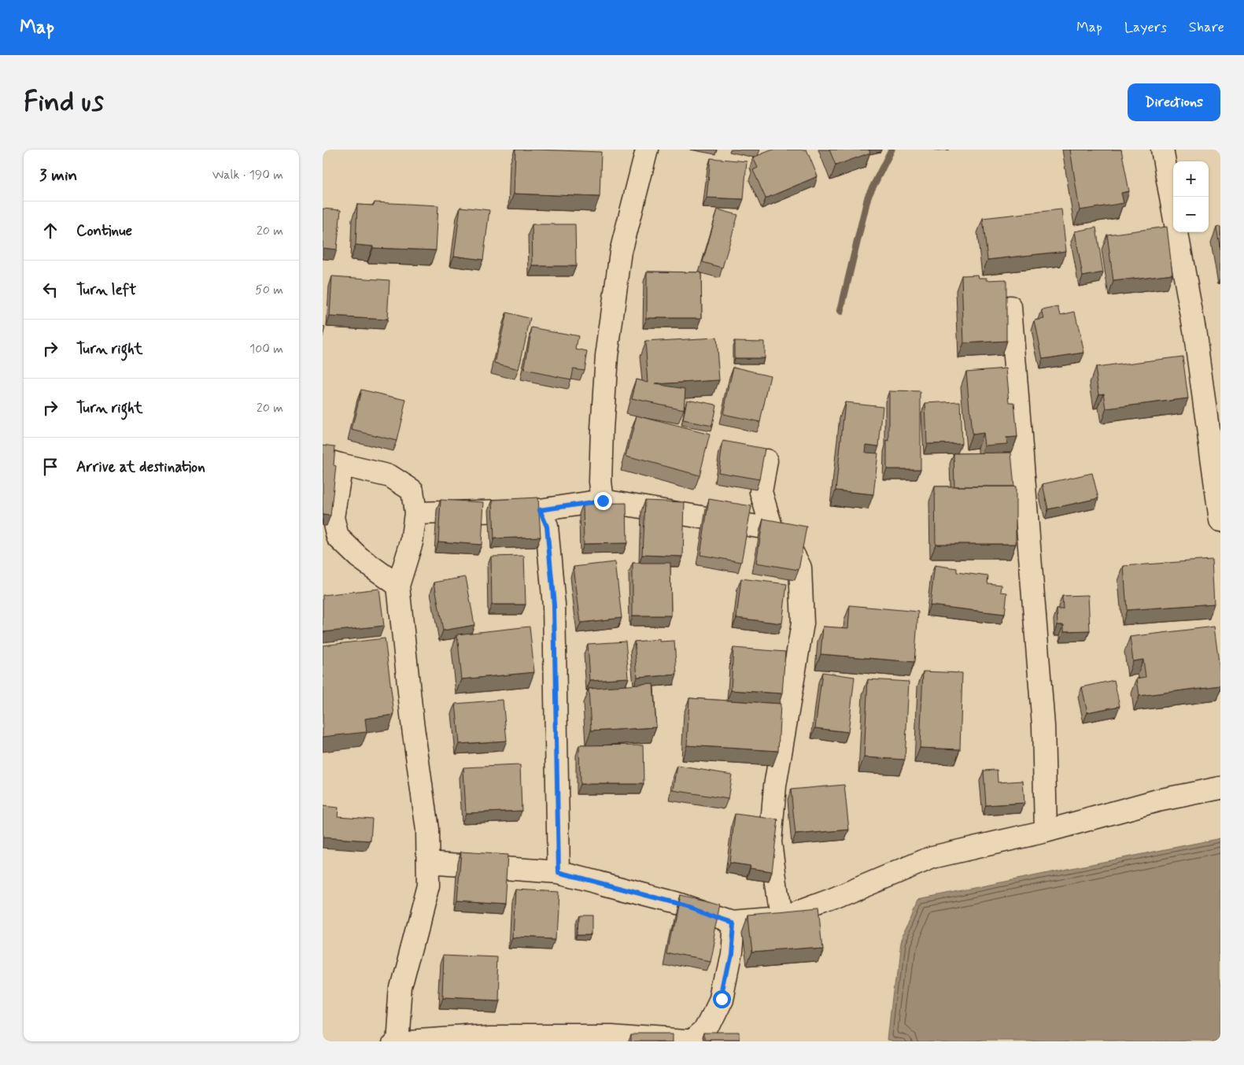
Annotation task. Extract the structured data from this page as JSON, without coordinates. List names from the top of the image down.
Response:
{
  "page": {
    "header": "Map",
    "nav": ["Map", "Layers", "Share"],
    "buttons": "Directions",
    "title": "Find us",
    "heading": ["3 min", "Walk · 190 m"],
    "map_buttons": ["+", "−"],
    "list": [
      ["Continue", "20 m"],
      ["Turn left", "50 m"],
      ["Turn right", "100 m"],
      ["Turn right", "20 m"],
      "Arrive at destination"
    ]
  }
}
